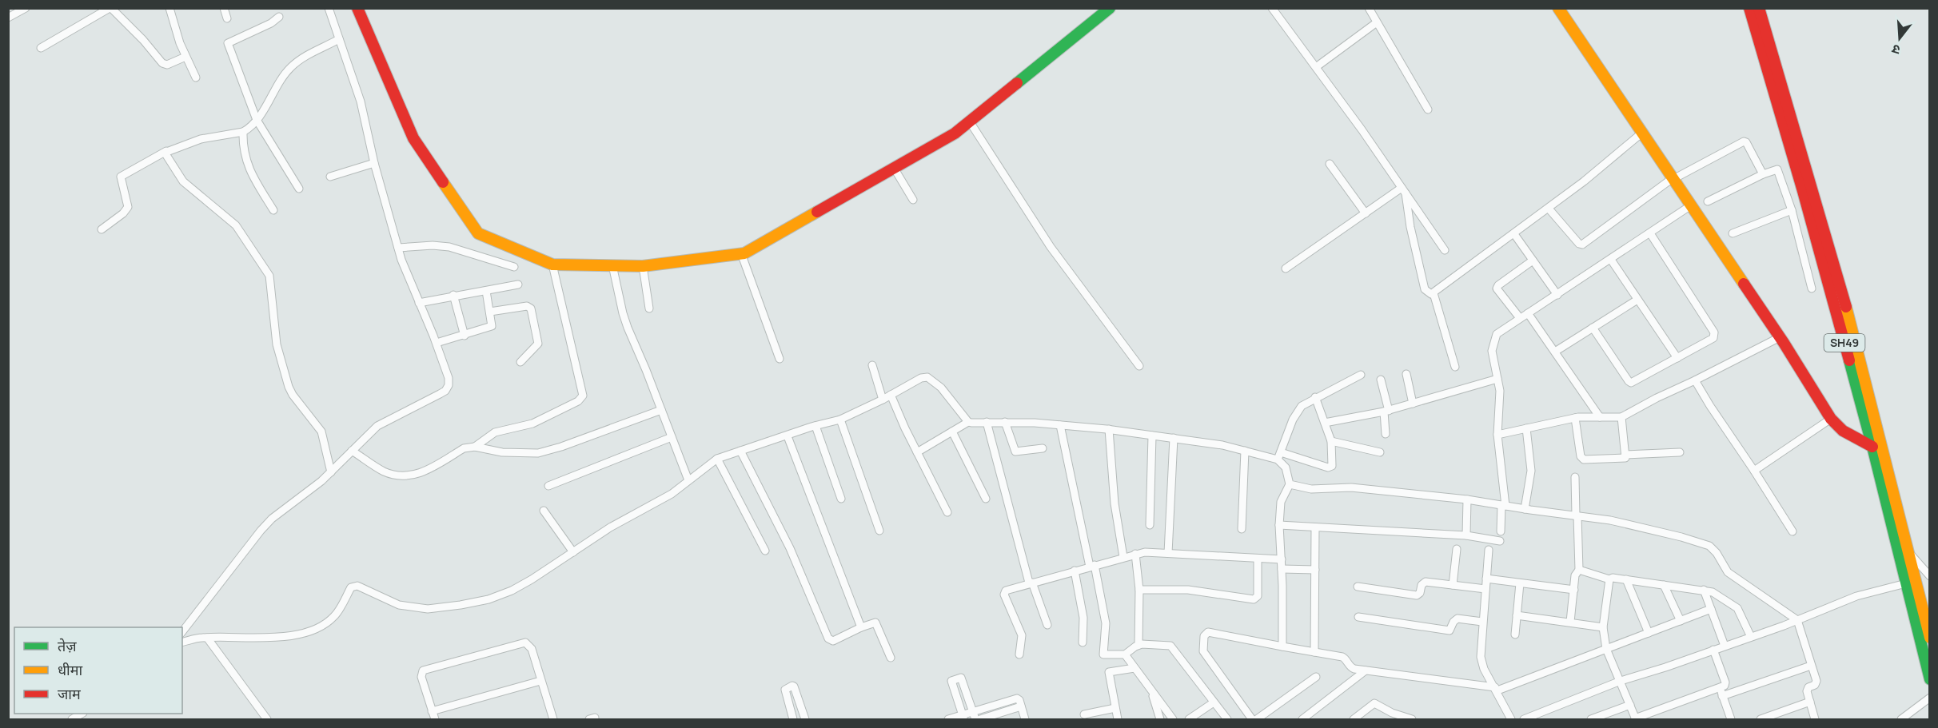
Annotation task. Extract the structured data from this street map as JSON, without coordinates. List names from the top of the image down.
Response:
{
  "streets": {
    "street": ["SH49"]
  },
  "legend": ["तेज़", "धीमा", "जाम"],
  "north": "bottom"
}
